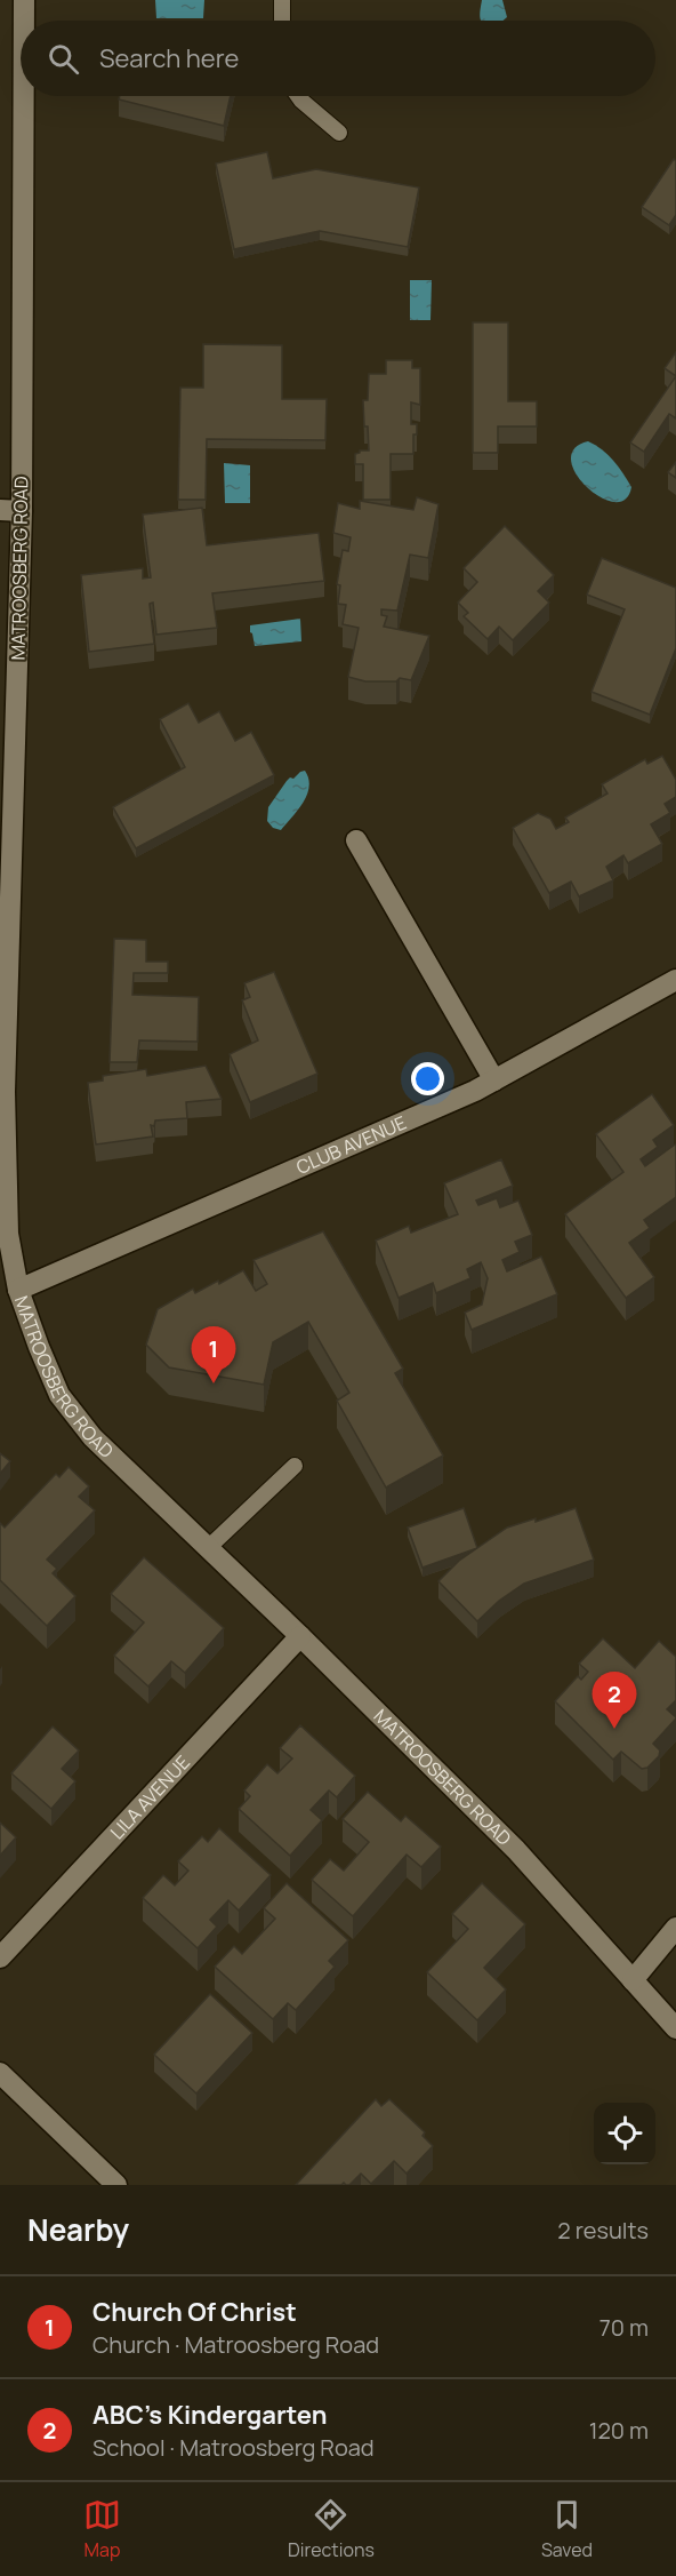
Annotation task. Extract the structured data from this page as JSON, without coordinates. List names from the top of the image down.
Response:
{
  "streets": {
    "street": ["MATROOSBERG ROAD", "CLUB AVENUE", "LILA AVENUE"]
  },
  "crossings": [
    ["MATROOSBERG ROAD", "CLUB AVENUE"],
    ["MATROOSBERG ROAD", "LILA AVENUE"]
  ],
  "page": {
    "search": "Search here",
    "pins": ["1", "2"],
    "heading": ["Nearby", "2 results"],
    "list": [
      {
        "mark": "1",
        "name": "Church Of Christ",
        "note": "Church · Matroosberg Road",
        "value": "70 m"
      },
      {
        "mark": "2",
        "name": "ABC's Kindergarten",
        "note": "School · Matroosberg Road",
        "value": "120 m"
      }
    ],
    "nav": ["Map", "Directions", "Saved"]
  }
}
